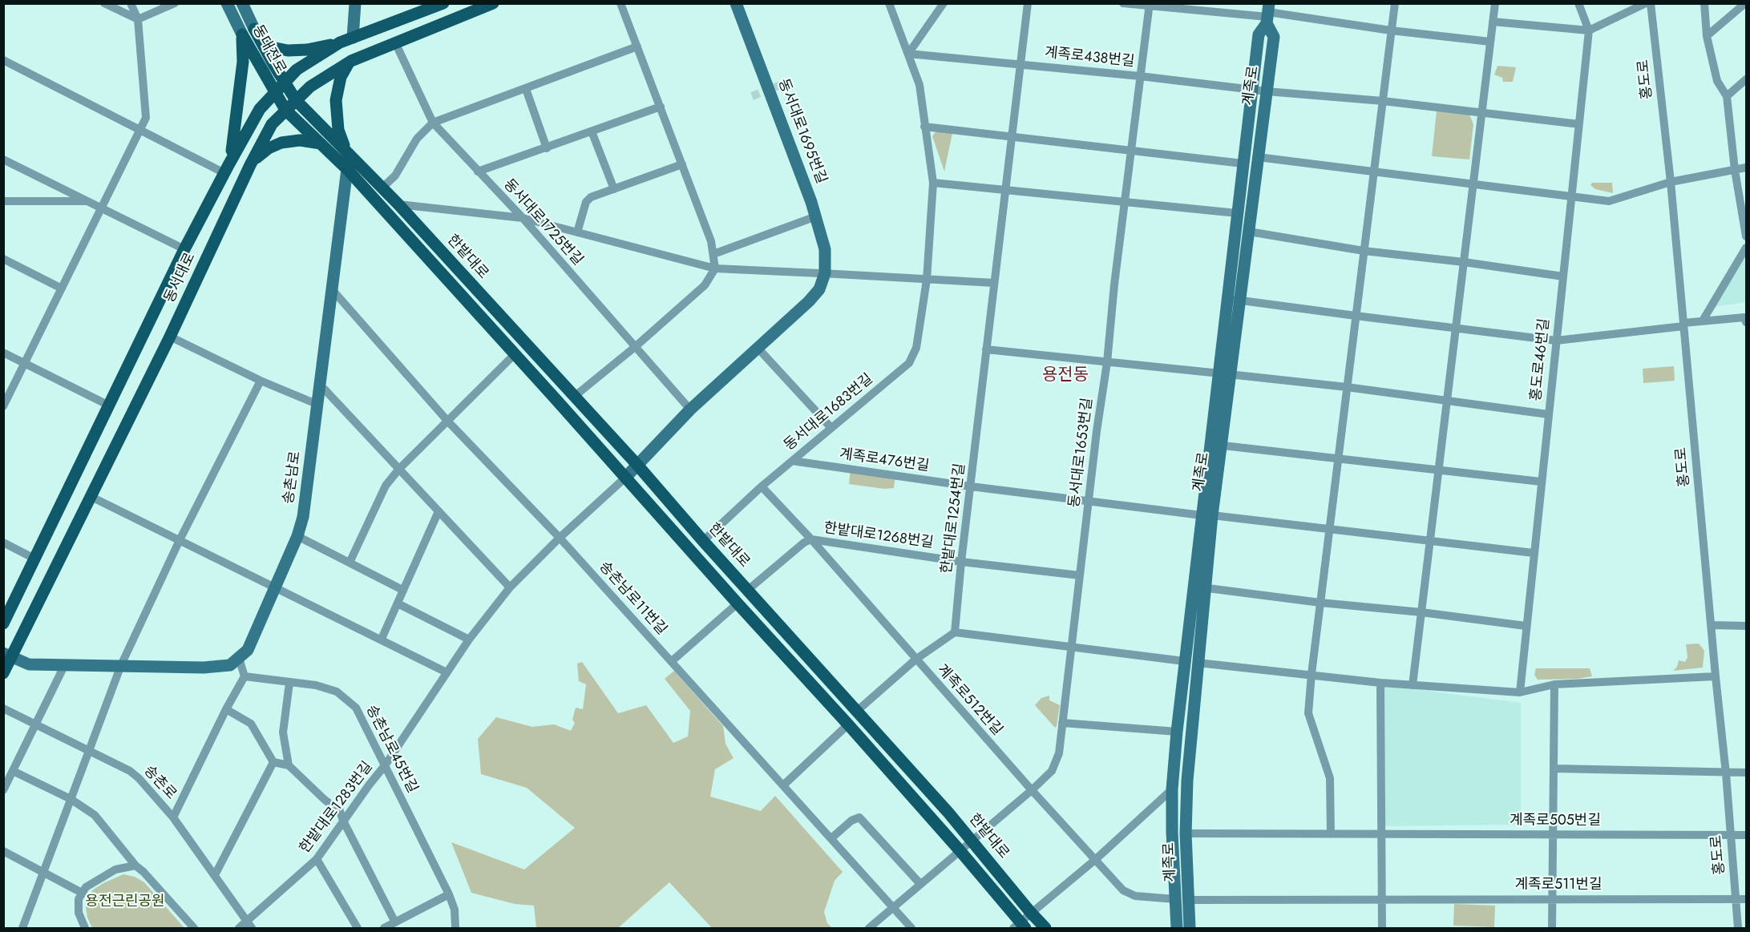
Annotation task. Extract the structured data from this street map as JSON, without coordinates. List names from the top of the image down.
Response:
{
  "streets": {
    "main road": [
      "동대전로",
      "계족로",
      "동서대로1695번길",
      "한밭대로",
      "동서대로",
      "송촌남로"
    ],
    "street": [
      "계족로438번길",
      "홍도로",
      "동서대로1725번길",
      "홍도로46번길",
      "동서대로1683번길",
      "동서대로1653번길",
      "계족로476번길",
      "한밭대로1254번길",
      "한밭대로1268번길",
      "송촌남로11번길",
      "계족로512번길",
      "송촌남로45번길",
      "송촌로",
      "한밭대로1283번길",
      "계족로505번길",
      "계족로511번길"
    ]
  },
  "crossings": [
    ["동대전로", "한밭대로"],
    ["동대전로", "동서대로"],
    ["계족로438번길", "계족로"],
    ["계족로438번길", "홍도로46번길"],
    ["계족로438번길", "동서대로1683번길"],
    ["계족로438번길", "동서대로1653번길"],
    ["계족로438번길", "한밭대로1254번길"],
    ["홍도로", "계족로505번길"],
    ["홍도로", "계족로511번길"],
    ["계족로", "계족로476번길"],
    ["계족로", "계족로512번길"],
    ["계족로", "계족로505번길"],
    ["계족로", "계족로511번길"],
    ["동서대로1695번길", "동서대로1725번길"],
    ["동서대로1695번길", "한밭대로"],
    ["동서대로1695번길", "한밭대로1283번길"],
    ["동서대로1725번길", "한밭대로"],
    ["동서대로1725번길", "동서대로"],
    ["한밭대로", "동서대로"],
    ["한밭대로", "동서대로1683번길"],
    ["한밭대로", "동서대로1653번길"],
    ["한밭대로", "송촌남로"],
    ["한밭대로", "한밭대로1268번길"],
    ["한밭대로", "계족로512번길"],
    ["한밭대로", "한밭대로1283번길"],
    ["홍도로46번길", "계족로476번길"],
    ["동서대로1683번길", "계족로476번길"],
    ["동서대로1683번길", "계족로512번길"],
    ["동서대로1653번길", "계족로476번길"],
    ["동서대로1653번길", "한밭대로1268번길"],
    ["동서대로1653번길", "송촌남로11번길"],
    ["동서대로1653번길", "계족로512번길"],
    ["계족로476번길", "한밭대로1254번길"],
    ["송촌남로", "송촌남로11번길"],
    ["한밭대로1254번길", "한밭대로1268번길"],
    ["한밭대로1268번길", "계족로512번길"],
    ["송촌남로11번길", "한밭대로1283번길"],
    ["계족로512번길", "계족로511번길"],
    ["송촌남로45번길", "한밭대로1283번길"],
    ["송촌로", "한밭대로1283번길"]
  ],
  "districts": ["용전동"],
  "parks": ["용전근린공원"]
}
